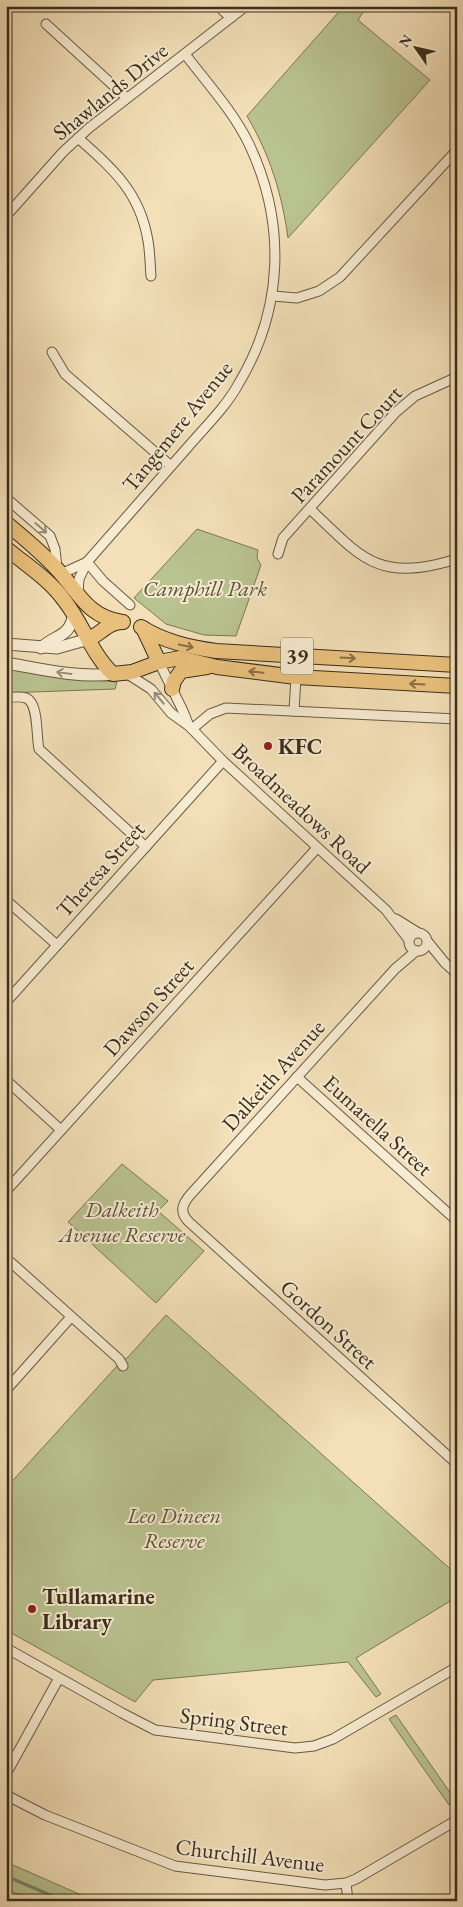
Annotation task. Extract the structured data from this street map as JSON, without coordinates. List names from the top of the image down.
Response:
{
  "streets": {
    "main road": ["39"],
    "street": [
      "Shawlands Drive",
      "Tangemere Avenue",
      "Paramount Court",
      "Broadmeadows Road",
      "Theresa Street",
      "Dawson Street",
      "Dalkeith Avenue",
      "Eumarella Street",
      "Gordon Street",
      "Spring Street",
      "Churchill Avenue"
    ]
  },
  "crossings": [
    ["Shawlands Drive", "Tangemere Avenue"],
    ["Tangemere Avenue", "39"],
    ["39", "Broadmeadows Road"],
    ["Broadmeadows Road", "Theresa Street"],
    ["Broadmeadows Road", "Dawson Street"],
    ["Broadmeadows Road", "Dalkeith Avenue"],
    ["Dalkeith Avenue", "Eumarella Street"],
    ["Dalkeith Avenue", "Gordon Street"]
  ],
  "parks": ["Camphill Park", "Dalkeith Avenue Reserve", "Leo Dineen Reserve"],
  "places": ["KFC", "Tullamarine Library"],
  "north": "top left"
}
